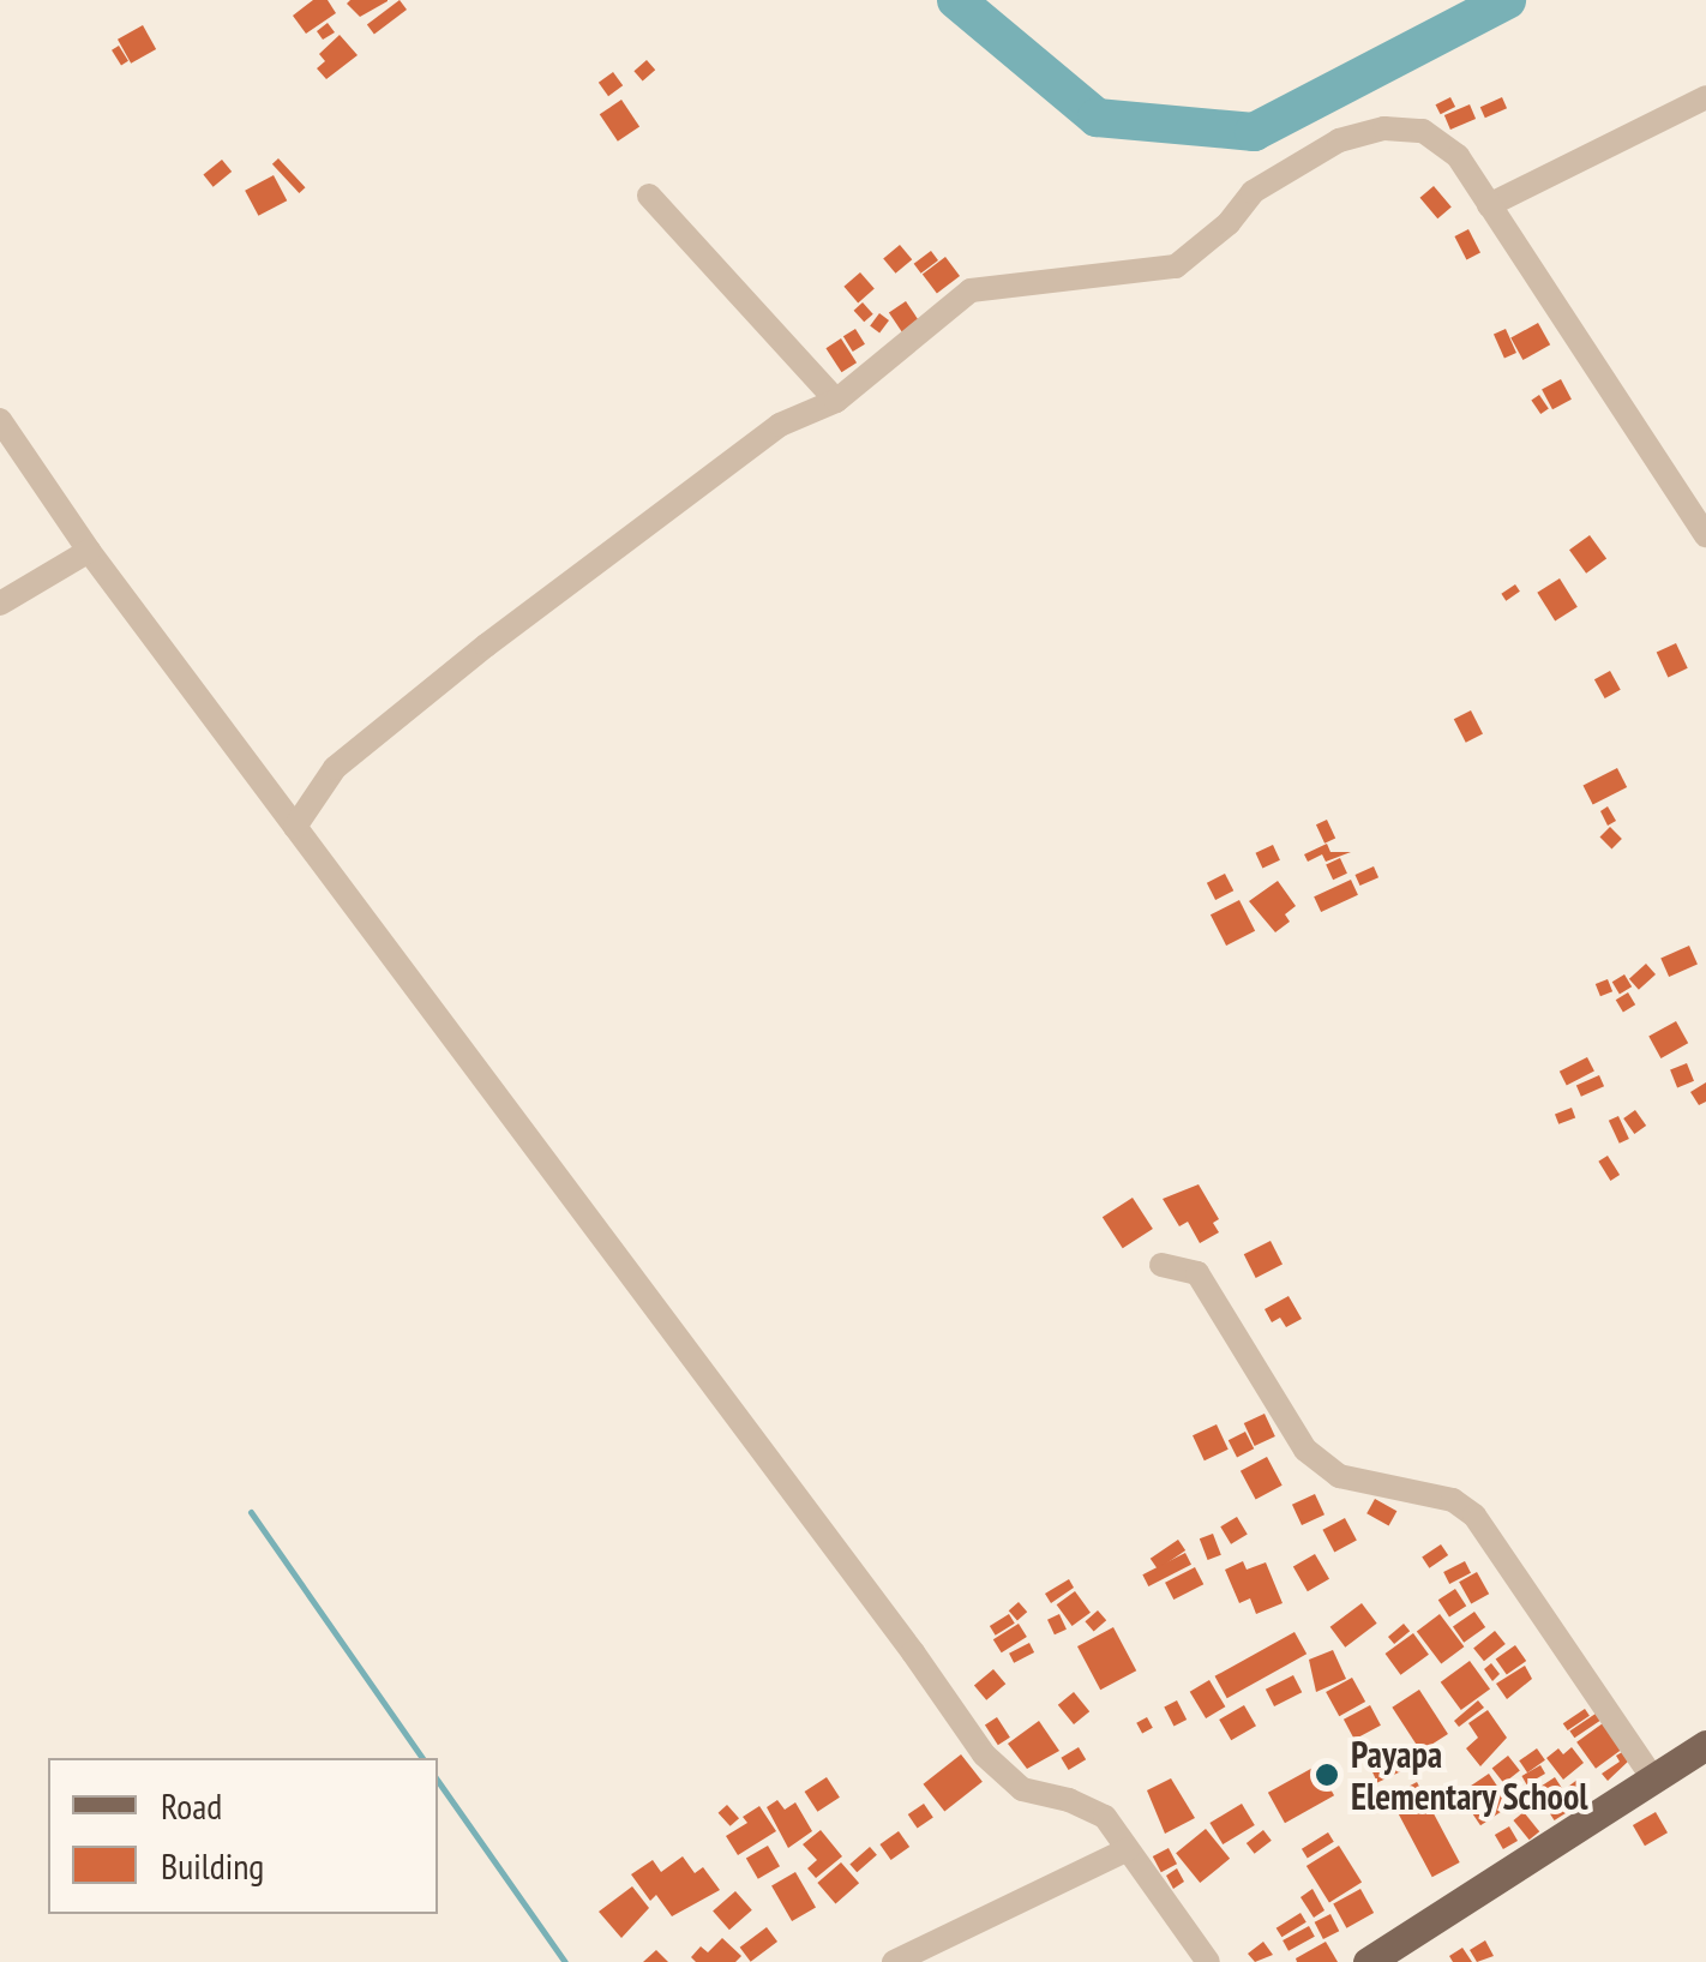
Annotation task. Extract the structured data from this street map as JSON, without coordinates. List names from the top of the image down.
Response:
{
  "places": ["Payapa Elementary School"],
  "legend": ["Road", "Building"]
}
